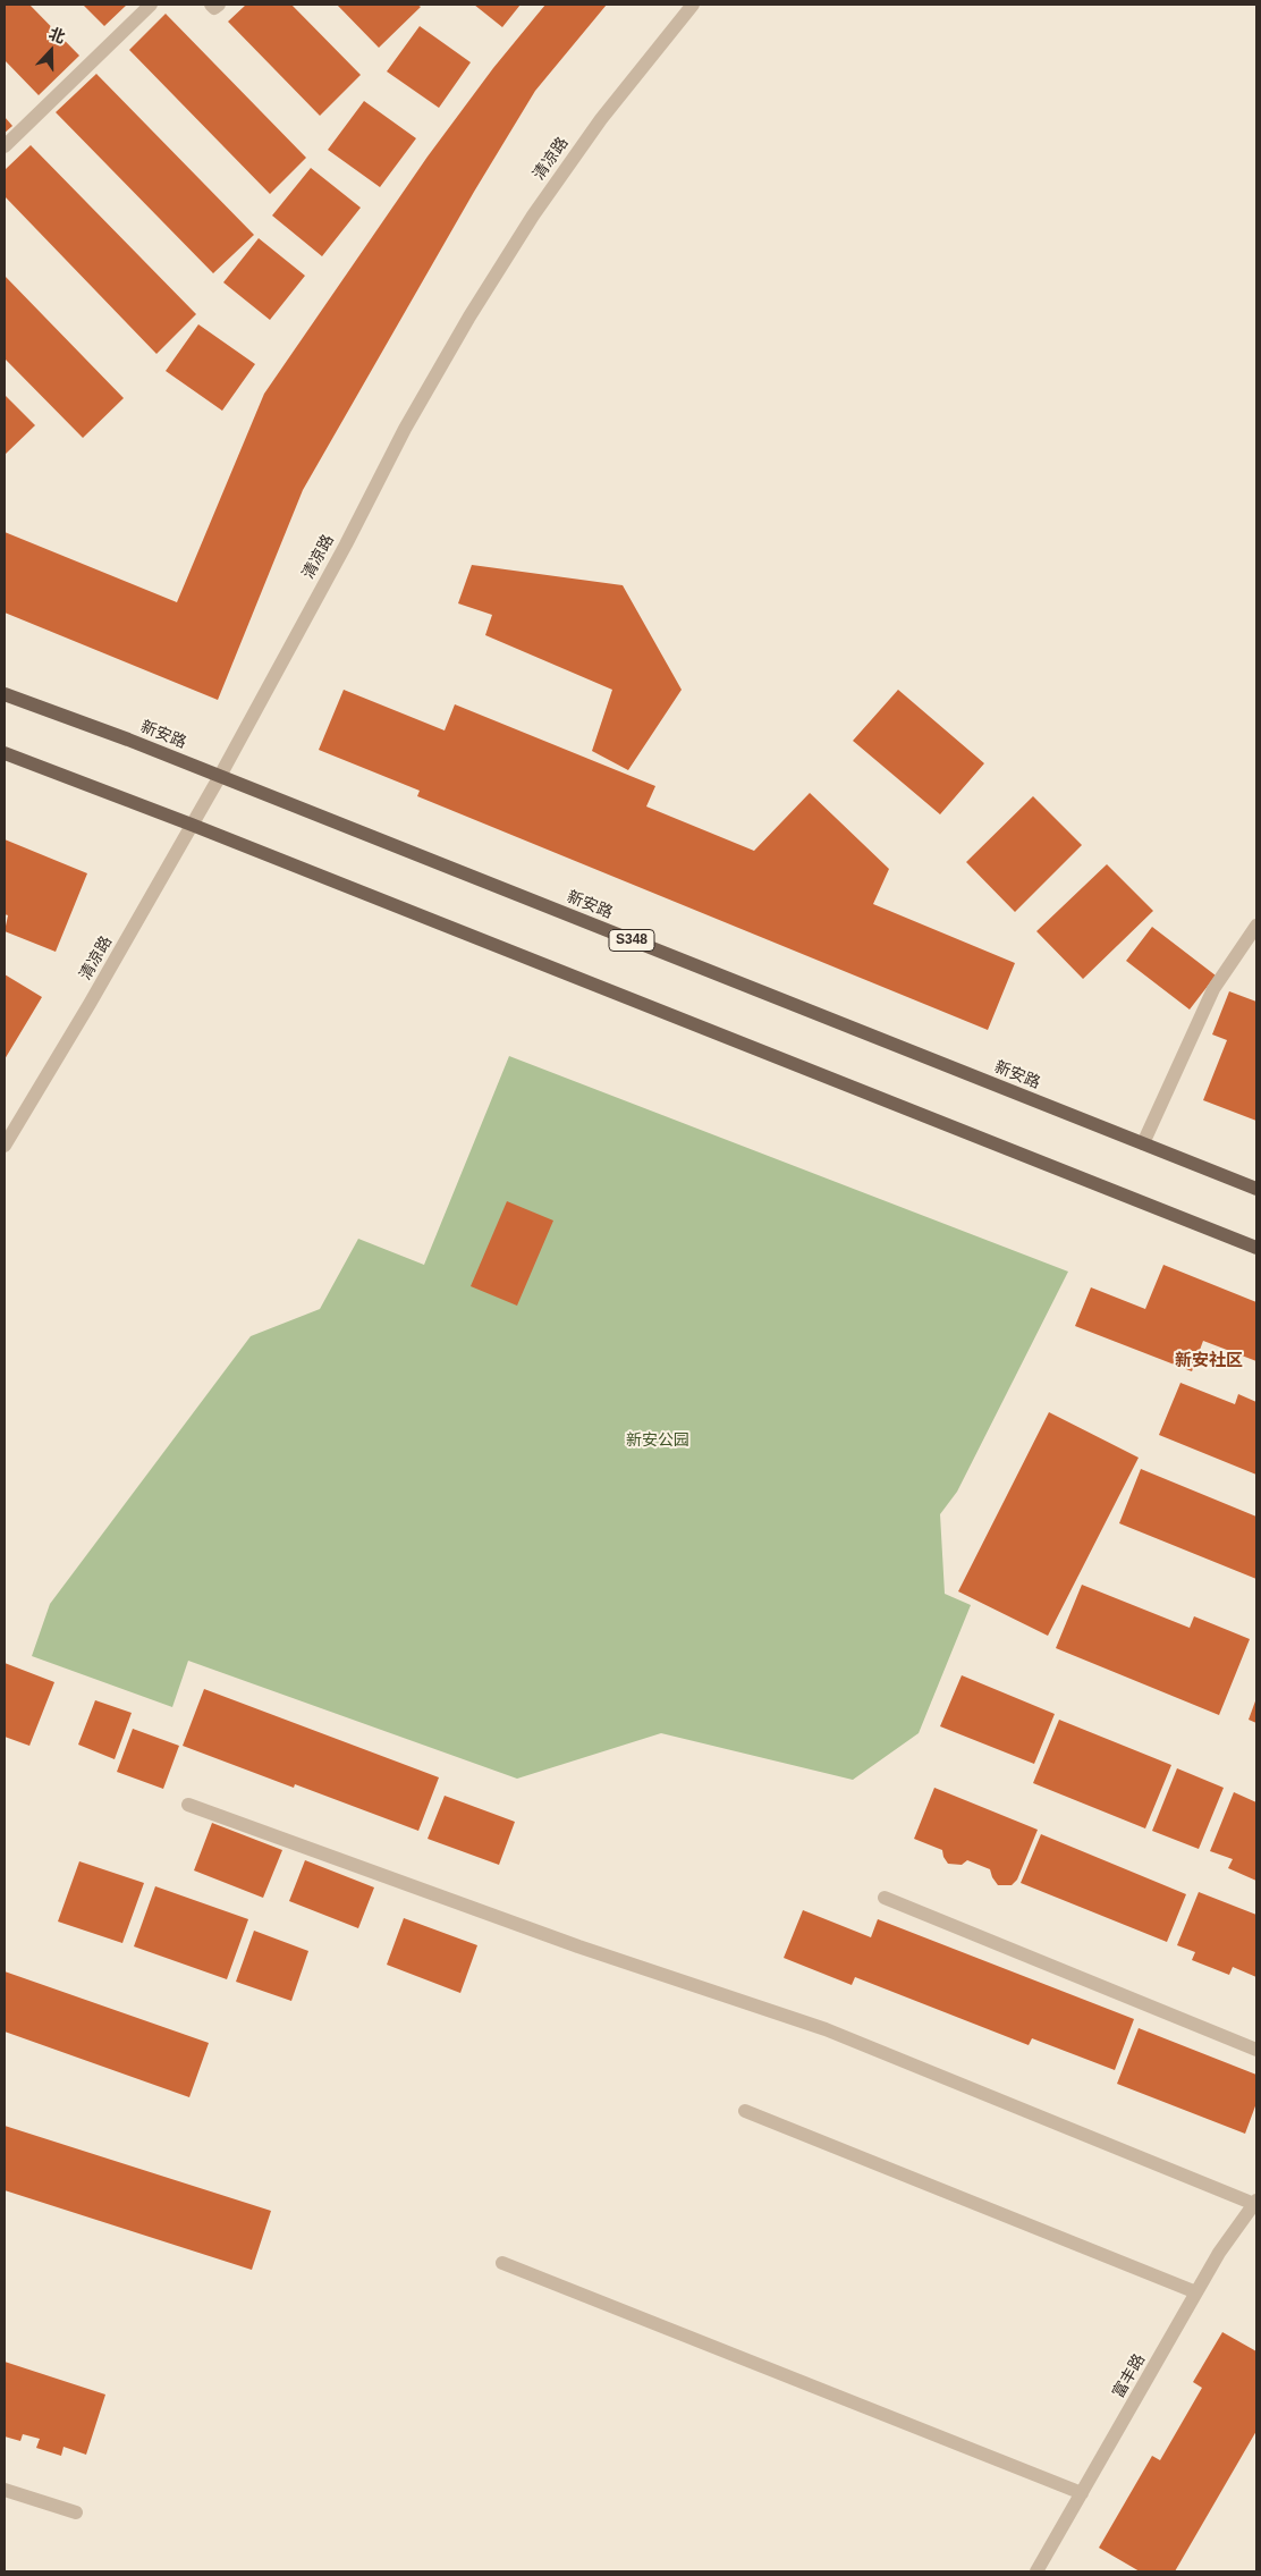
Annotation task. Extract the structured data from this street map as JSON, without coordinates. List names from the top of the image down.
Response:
{
  "streets": {
    "main road": ["新安路", "S348"],
    "street": ["清凉路", "富丰路"]
  },
  "crossings": [
    ["清凉路", "新安路"]
  ],
  "districts": ["新安社区"],
  "parks": ["新安公园"],
  "north": "top"
}
